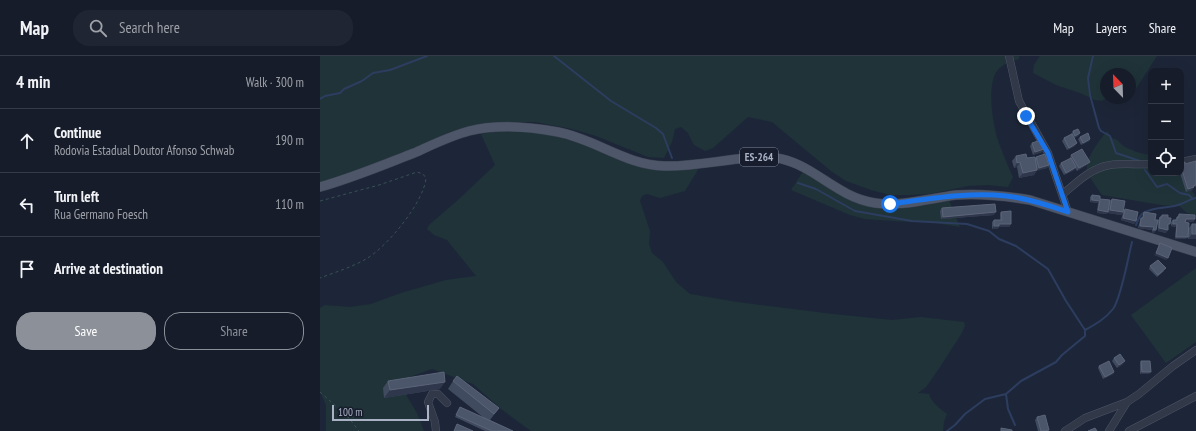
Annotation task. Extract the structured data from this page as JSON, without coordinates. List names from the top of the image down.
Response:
{
  "streets": {
    "main road": ["ES-264"]
  },
  "scale_bar": "100 m",
  "north": "top left",
  "page": {
    "header": "Map",
    "search": "Search here",
    "nav": ["Map", "Layers", "Share"],
    "heading": ["4 min", "Walk · 300 m"],
    "map_buttons": ["+", "−"],
    "list": [
      ["Continue", "Rodovia Estadual Doutor Afonso Schwab", "190 m"],
      ["Turn left", "Rua Germano Foesch", "110 m"],
      "Arrive at destination"
    ],
    "buttons": ["Save", "Share"],
    "scale": "100 m"
  }
}
